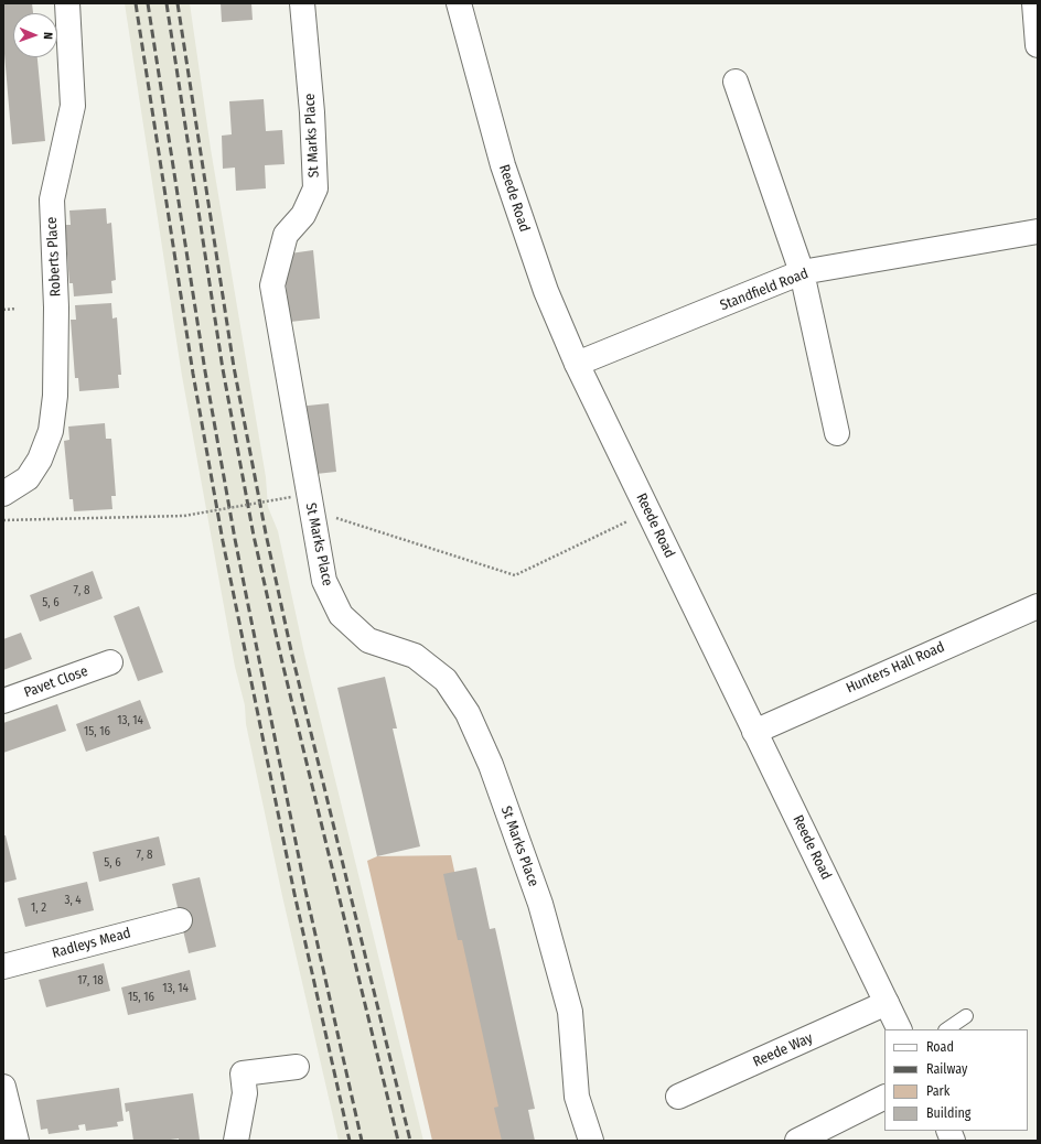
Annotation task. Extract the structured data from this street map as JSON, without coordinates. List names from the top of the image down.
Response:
{
  "streets": {
    "street": [
      "St Marks Place",
      "Reede Road",
      "Roberts Place",
      "Standfield Road",
      "Hunters Hall Road",
      "Pavet Close",
      "Radleys Mead",
      "Reede Way"
    ]
  },
  "crossings": [
    ["Reede Road", "Standfield Road"],
    ["Reede Road", "Hunters Hall Road"],
    ["Reede Road", "Reede Way"]
  ],
  "house_numbers": [
    "7, 8",
    "5, 6",
    "13, 14",
    "15, 16",
    "7, 8",
    "5, 6",
    "3, 4",
    "1, 2",
    "17, 18",
    "13, 14",
    "15, 16"
  ],
  "legend": [
    "Road",
    "Railway",
    "Park",
    "Building"
  ],
  "north": "right"
}
